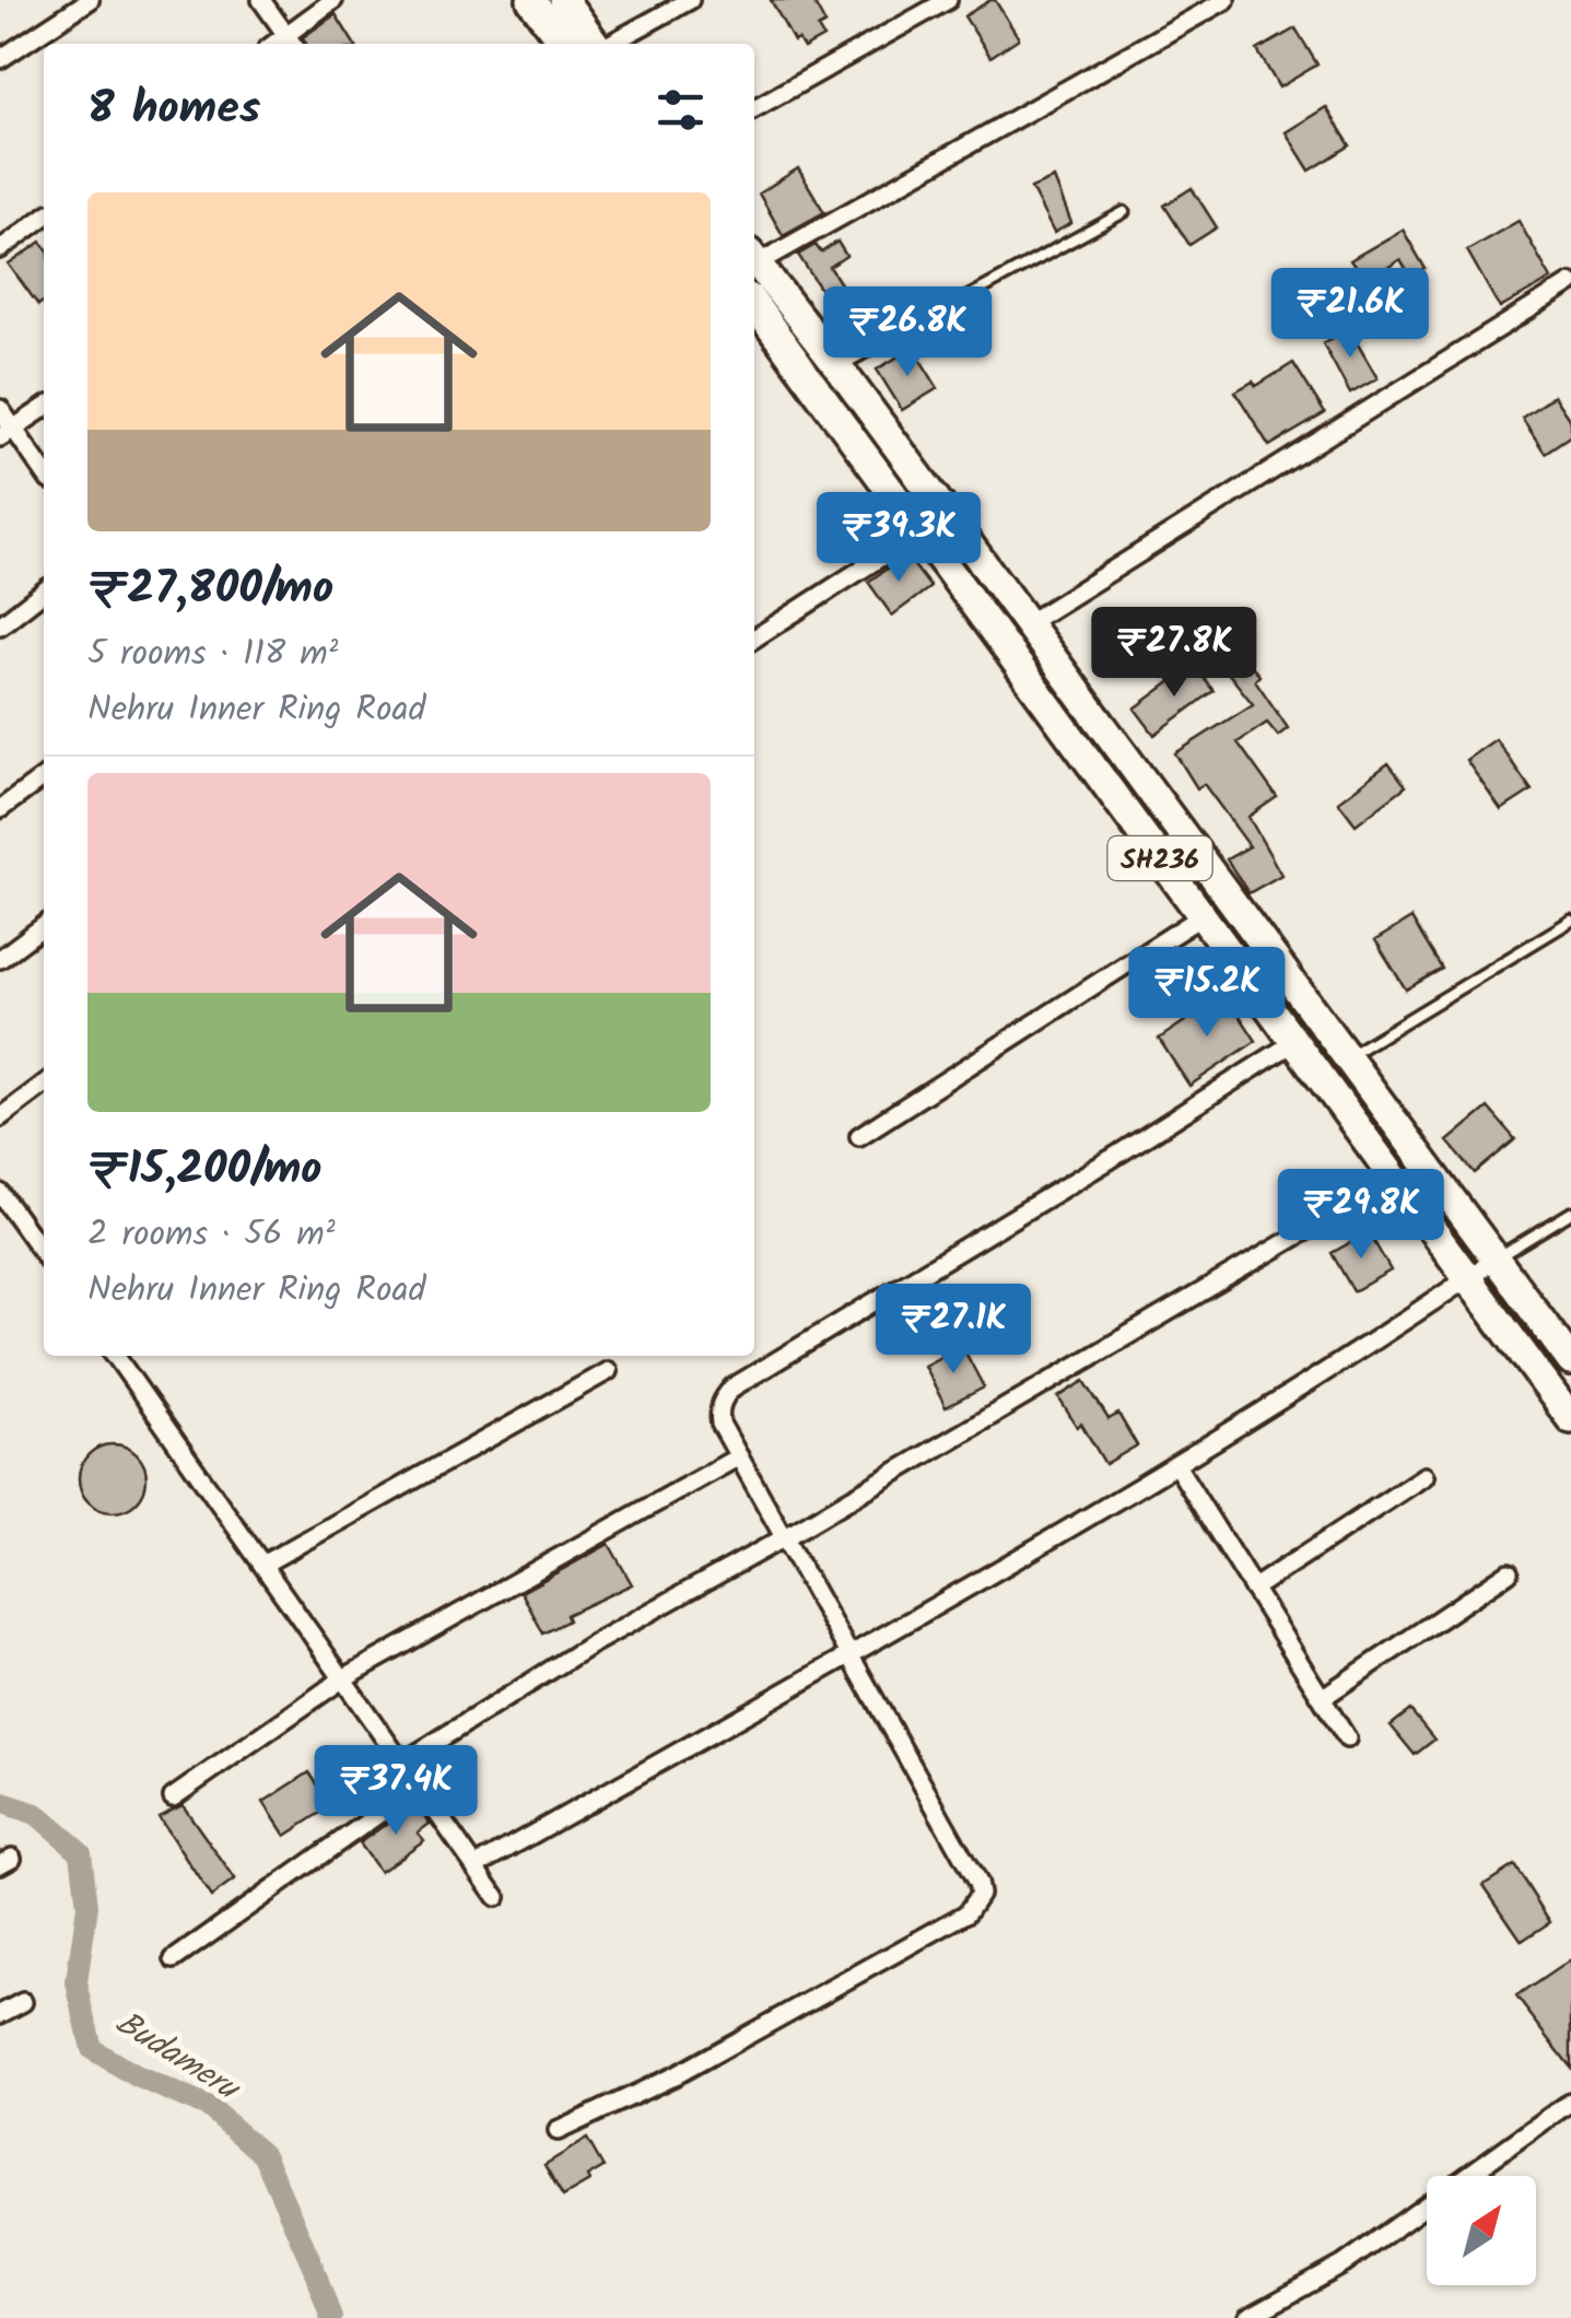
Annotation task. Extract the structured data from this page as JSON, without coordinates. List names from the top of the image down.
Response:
{
  "streets": {
    "main road": ["SH236"]
  },
  "water": ["Budameru"],
  "north": "top right",
  "page": {
    "heading": "8 homes",
    "list": [
      {
        "name": "₹27,800/mo",
        "note": "5 rooms · 118 m² · Nehru Inner Ring Road"
      },
      {
        "name": "₹15,200/mo",
        "note": "2 rooms · 56 m² · Nehru Inner Ring Road"
      }
    ],
    "price": [
      "₹21.6K",
      "₹26.8K",
      "₹39.3K",
      "₹27.8K",
      "₹15.2K",
      "₹29.8K",
      "₹27.1K",
      "₹37.4K"
    ]
  }
}
